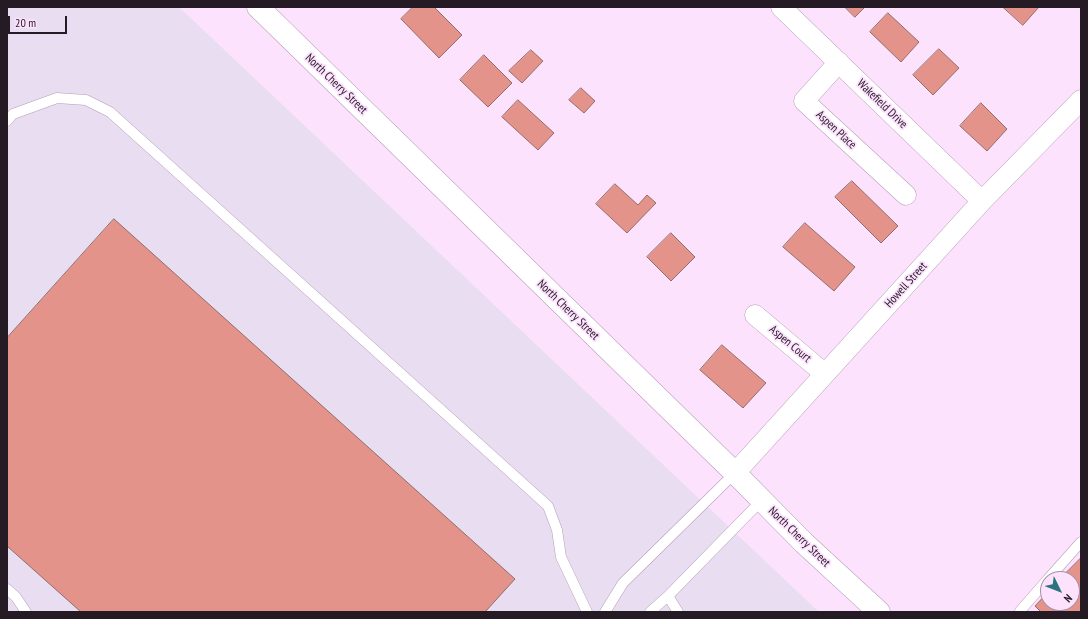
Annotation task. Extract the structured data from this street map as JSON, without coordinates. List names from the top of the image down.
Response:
{
  "streets": {
    "main road": ["North Cherry Street"],
    "street": [
      "Wakefield Drive",
      "Aspen Place",
      "Howell Street",
      "Aspen Court"
    ]
  },
  "crossings": [
    ["North Cherry Street", "Howell Street"],
    ["Wakefield Drive", "Aspen Place"],
    ["Wakefield Drive", "Howell Street"],
    ["Howell Street", "Aspen Court"]
  ],
  "scale_bar": "20 m",
  "north": "bottom right"
}
